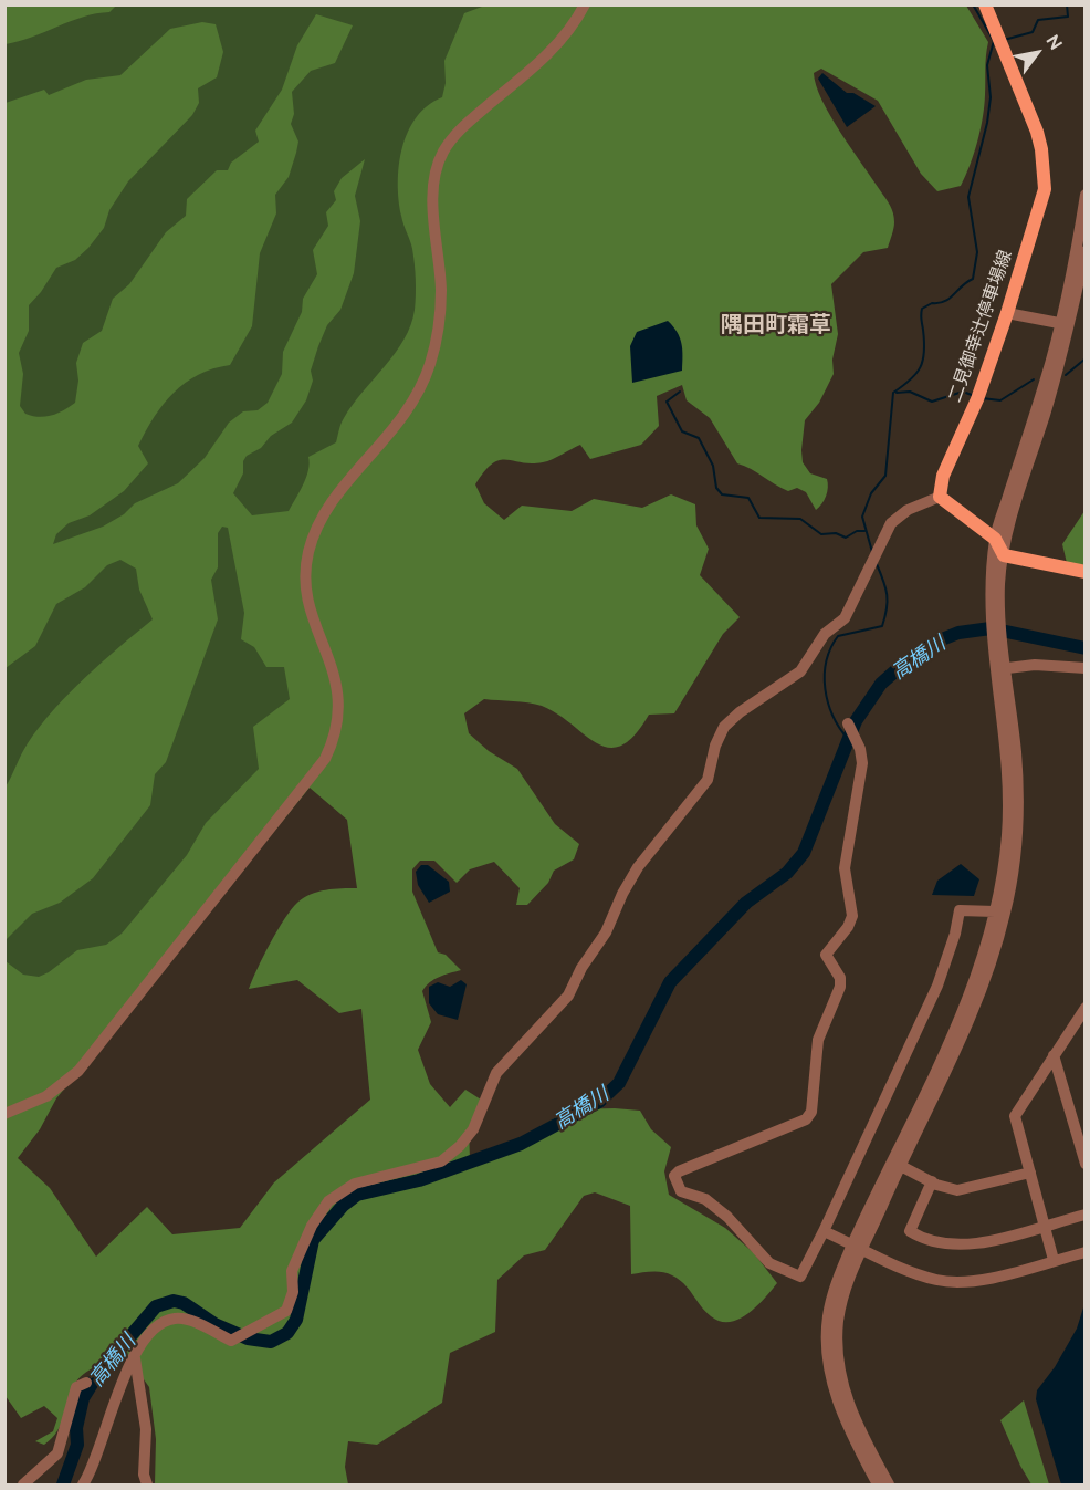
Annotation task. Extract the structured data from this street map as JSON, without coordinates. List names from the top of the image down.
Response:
{
  "streets": {
    "main road": ["二見御幸辻停車場線"]
  },
  "districts": ["隅田町霜草"],
  "water": ["高橋川"],
  "north": "top right"
}
